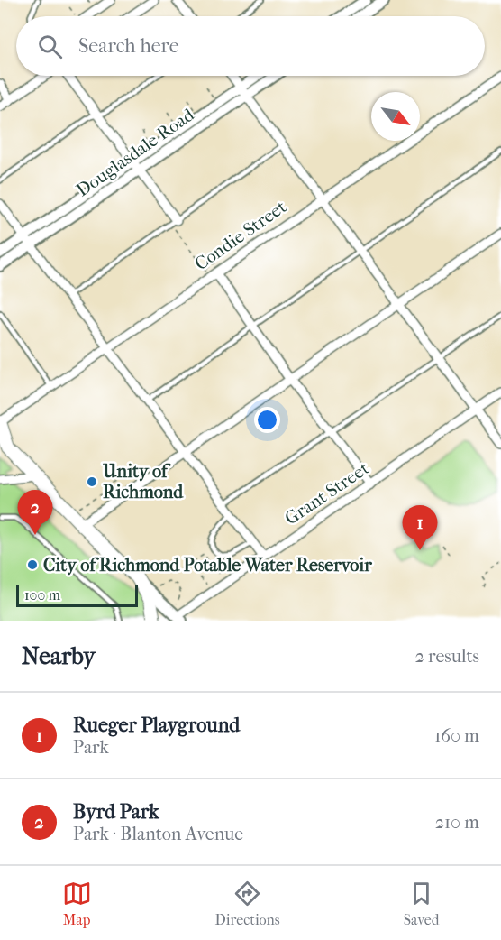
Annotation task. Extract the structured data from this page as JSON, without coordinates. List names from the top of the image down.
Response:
{
  "streets": {
    "street": ["Douglasdale Road", "Condie Street", "Grant Street"]
  },
  "places": ["Unity of Richmond", "City of Richmond Potable Water Reservoir"],
  "scale_bar": "100 m",
  "north": "bottom right",
  "page": {
    "search": "Search here",
    "pins": ["2", "1"],
    "scale": "100 m",
    "heading": ["Nearby", "2 results"],
    "list": [
      {
        "mark": "1",
        "name": "Rueger Playground",
        "note": "Park",
        "value": "160 m"
      },
      {
        "mark": "2",
        "name": "Byrd Park",
        "note": "Park · Blanton Avenue",
        "value": "210 m"
      }
    ],
    "nav": ["Map", "Directions", "Saved"]
  }
}
